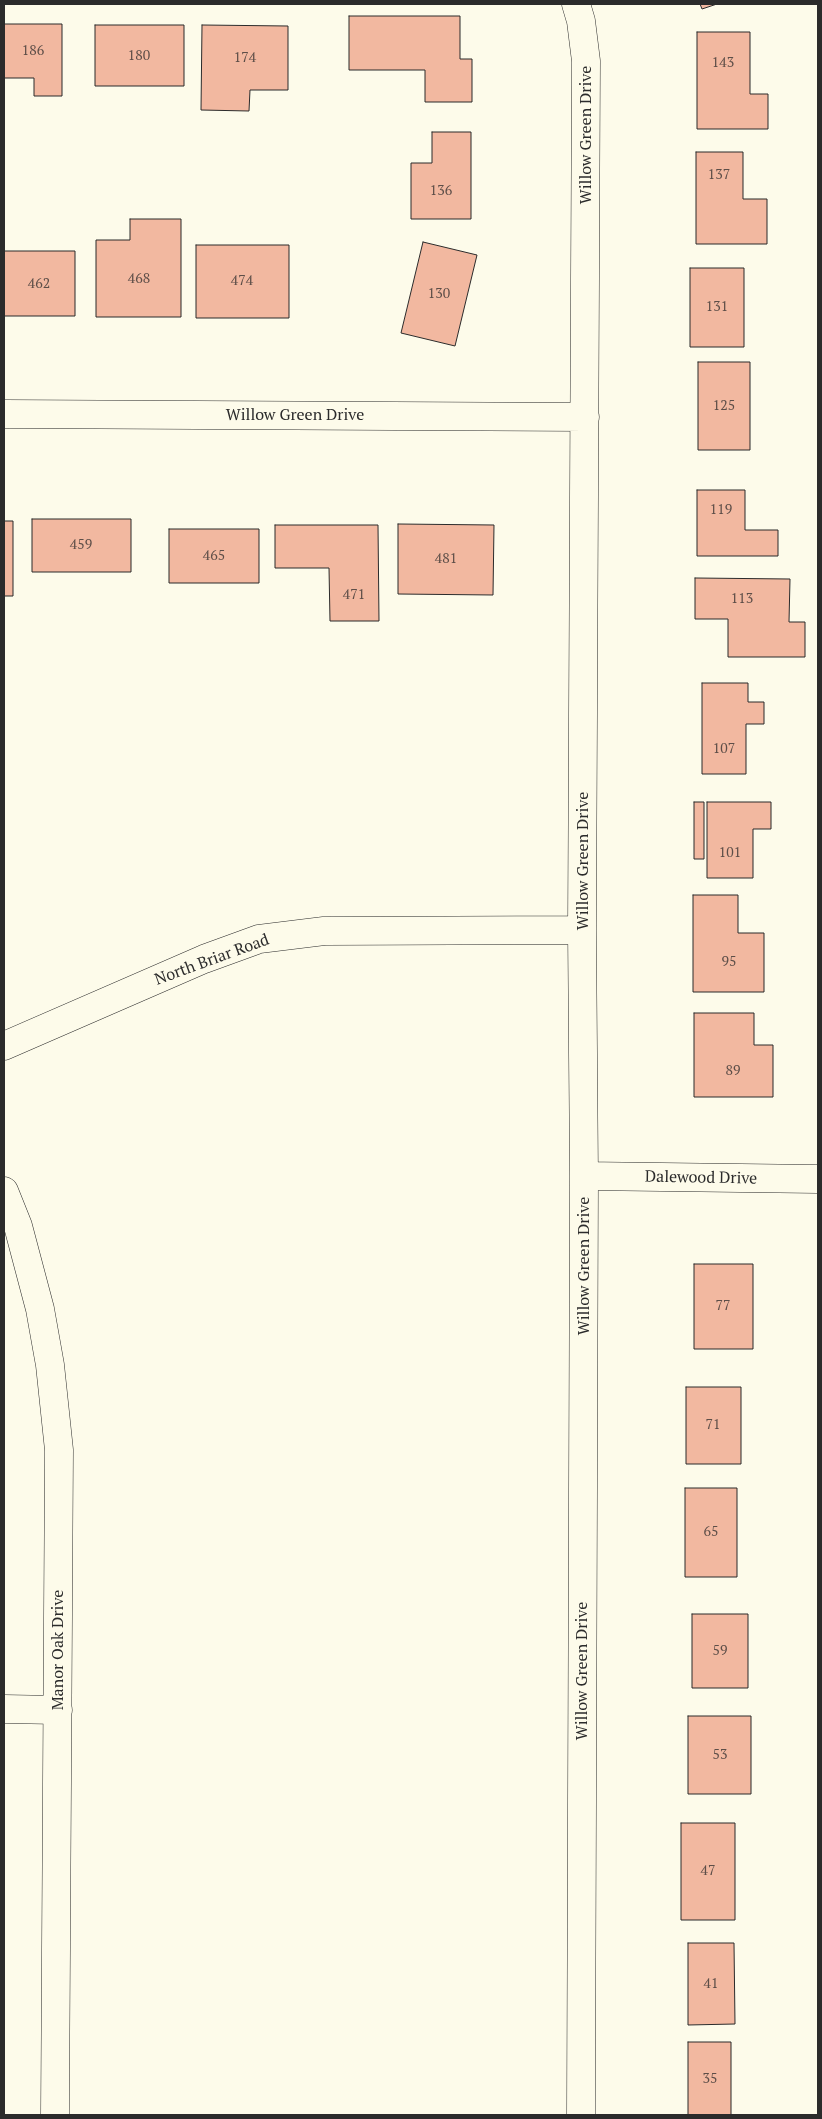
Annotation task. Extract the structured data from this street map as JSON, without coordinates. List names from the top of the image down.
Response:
{
  "streets": {
    "street": [
      "Willow Green Drive",
      "North Briar Road",
      "Dalewood Drive",
      "Manor Oak Drive"
    ]
  },
  "crossings": [
    ["Willow Green Drive", "North Briar Road"],
    ["Willow Green Drive", "Dalewood Drive"]
  ],
  "house_numbers": [
    "186",
    "180",
    "174",
    "143",
    "137",
    "136",
    "468",
    "474",
    "462",
    "130",
    "131",
    "125",
    "119",
    "459",
    "465",
    "481",
    "471",
    "113",
    "107",
    "101",
    "95",
    "89",
    "77",
    "71",
    "65",
    "59",
    "53",
    "47",
    "41",
    "35"
  ]
}
